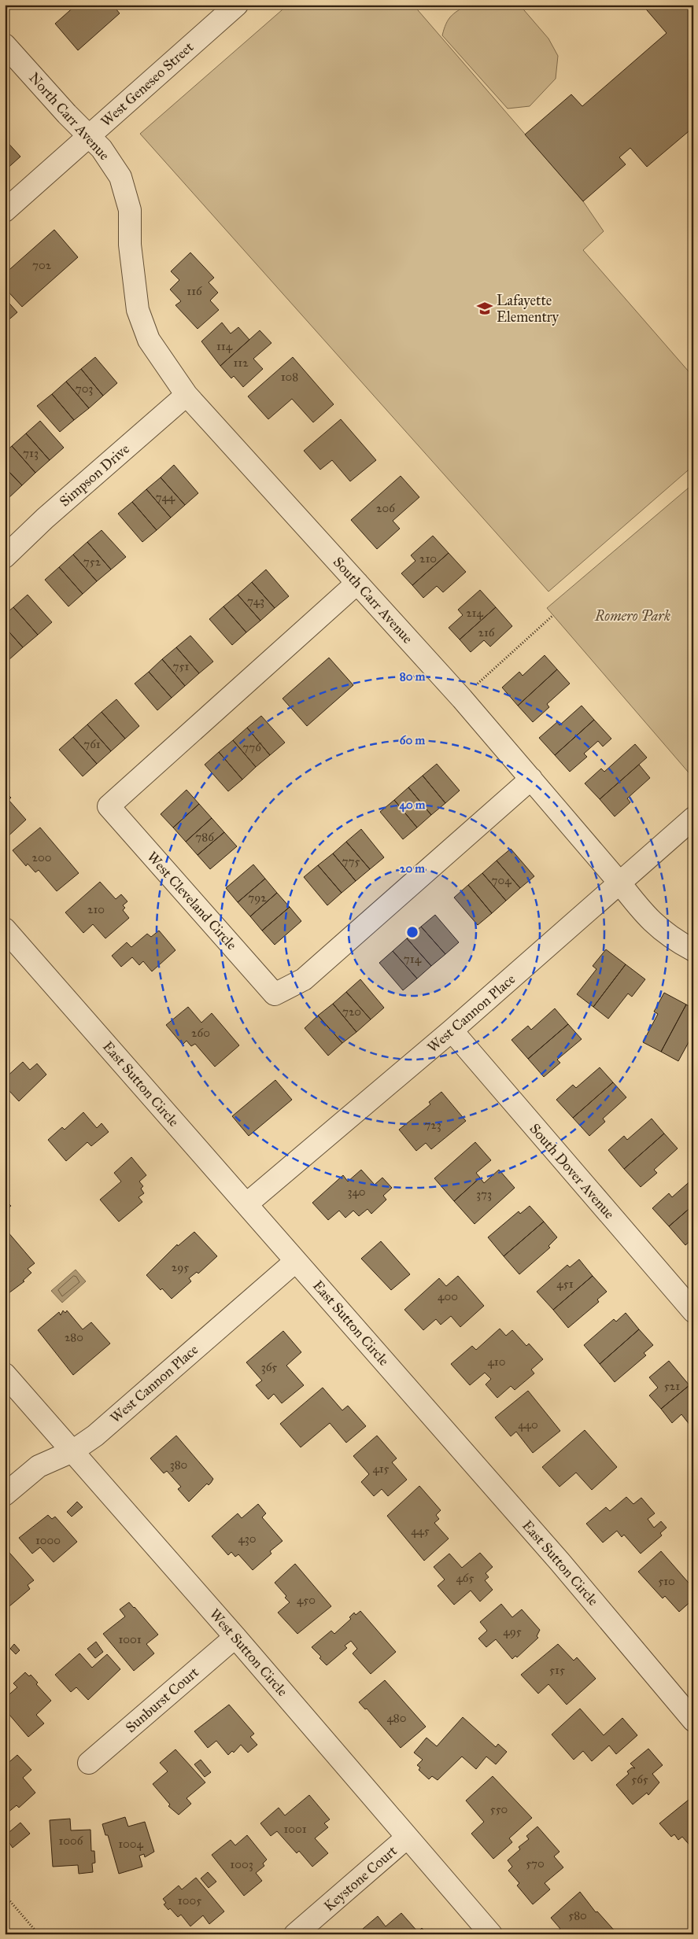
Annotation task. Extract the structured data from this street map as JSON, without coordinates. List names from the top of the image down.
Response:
{
  "streets": {
    "street": [
      "West Geneseo Street",
      "North Carr Avenue",
      "Simpson Drive",
      "South Carr Avenue",
      "West Cleveland Circle",
      "West Cannon Place",
      "East Sutton Circle",
      "South Dover Avenue",
      "West Sutton Circle",
      "Sunburst Court",
      "Keystone Court"
    ]
  },
  "crossings": [
    ["West Geneseo Street", "North Carr Avenue"],
    ["North Carr Avenue", "South Carr Avenue"],
    ["Simpson Drive", "South Carr Avenue"],
    ["South Carr Avenue", "West Cleveland Circle"],
    ["South Carr Avenue", "West Cannon Place"],
    ["West Cannon Place", "East Sutton Circle"],
    ["West Cannon Place", "South Dover Avenue"],
    ["West Cannon Place", "West Sutton Circle"],
    ["West Sutton Circle", "Sunburst Court"],
    ["West Sutton Circle", "Keystone Court"]
  ],
  "parks": ["Romero Park"],
  "places": {
    "school or university": ["Lafayette Elementry"]
  },
  "house_numbers": [
    "702",
    "116",
    "114",
    "112",
    "108",
    "703",
    "713",
    "744",
    "206",
    "210",
    "752",
    "743",
    "214",
    "216",
    "751",
    "761",
    "776",
    "786",
    "200",
    "775",
    "704",
    "792",
    "210",
    "714",
    "720",
    "260",
    "723",
    "340",
    "373",
    "295",
    "451",
    "400",
    "280",
    "410",
    "365",
    "521",
    "440",
    "380",
    "415",
    "445",
    "430",
    "1000",
    "465",
    "510",
    "450",
    "495",
    "1001",
    "515",
    "480",
    "565",
    "550",
    "1001",
    "1006",
    "1004",
    "570",
    "1003",
    "1005",
    "580"
  ],
  "rings": [
    "80 m",
    "60 m",
    "40 m",
    "20 m"
  ]
}
